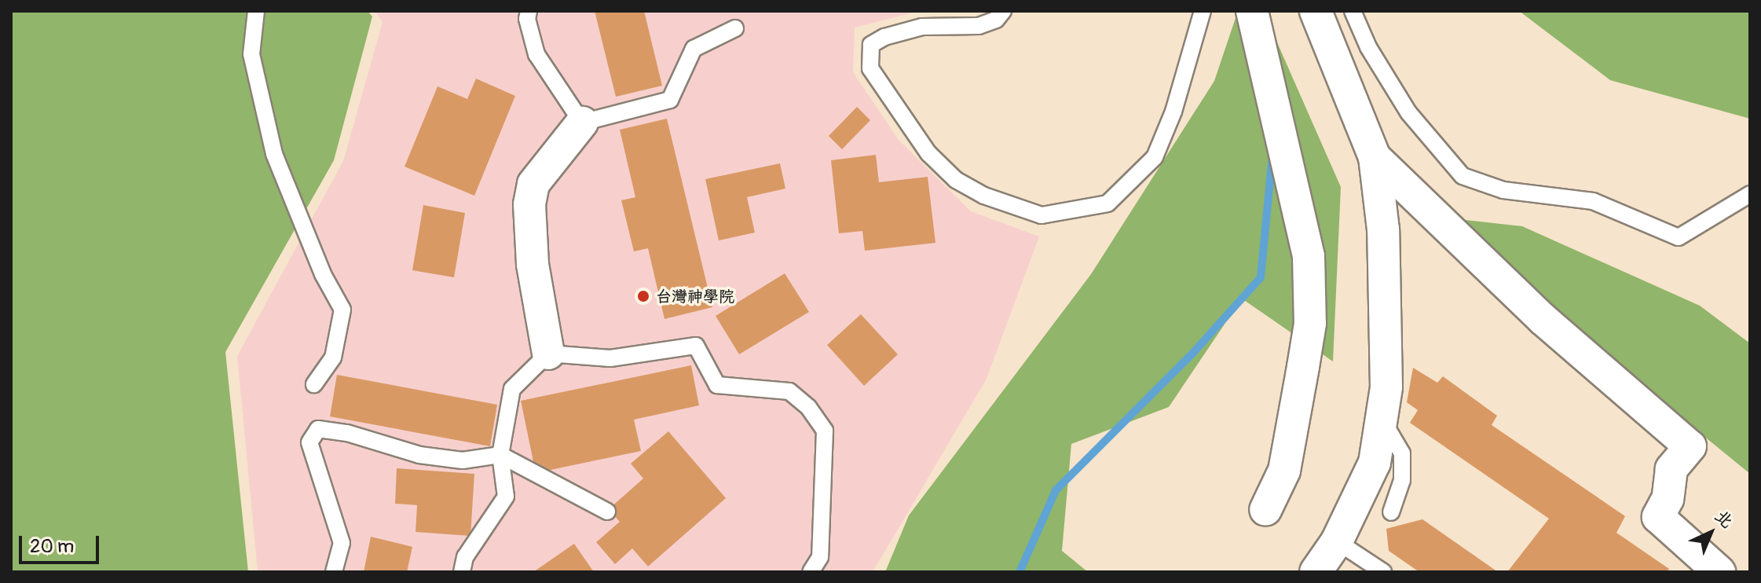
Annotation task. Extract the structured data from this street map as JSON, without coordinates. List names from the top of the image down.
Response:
{
  "places": ["台灣神學院"],
  "scale_bar": "20 m",
  "north": "top right"
}
